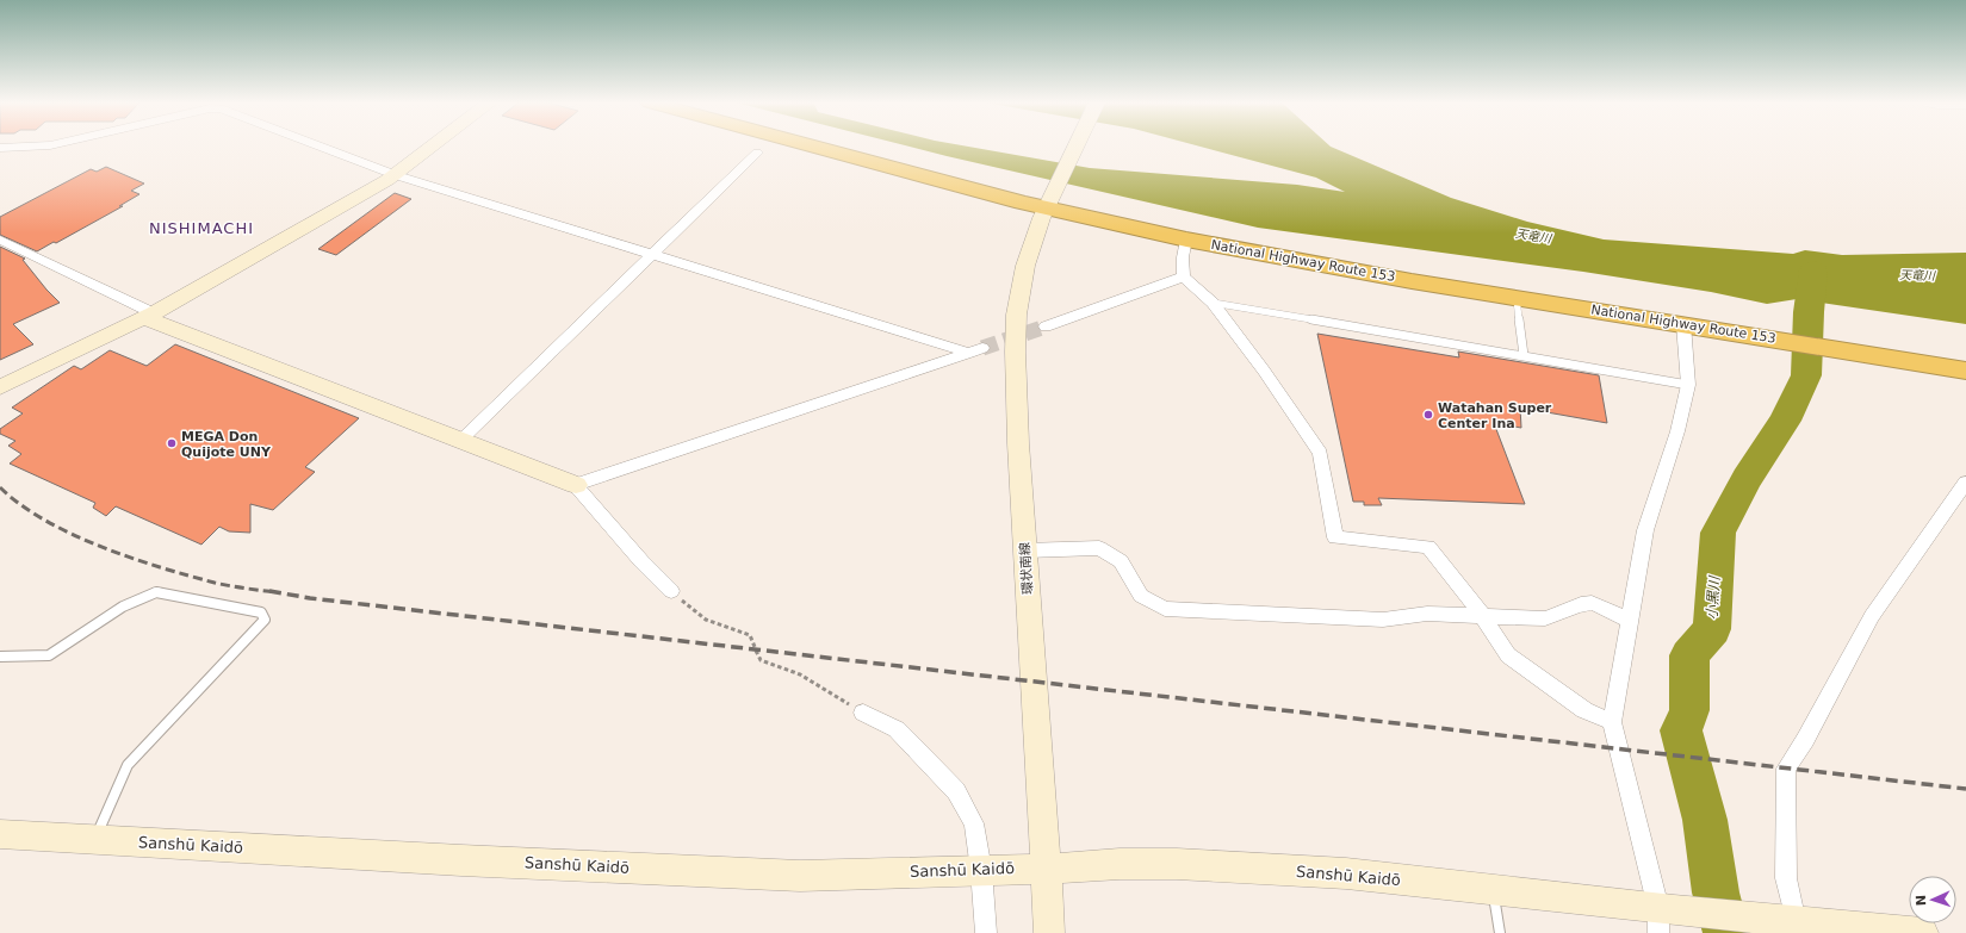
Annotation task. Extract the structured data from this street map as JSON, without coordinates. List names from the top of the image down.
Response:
{
  "streets": {
    "highway": ["National Highway Route 153"],
    "street": ["環状南線", "Sanshū Kaidō"]
  },
  "crossings": [
    ["National Highway Route 153", "環状南線"],
    ["環状南線", "Sanshū Kaidō"]
  ],
  "districts": ["NISHIMACHI"],
  "water": ["天竜川", "小黒川"],
  "places": ["Watahan Super Center Ina", "MEGA Don Quijote UNY"],
  "north": "left"
}
